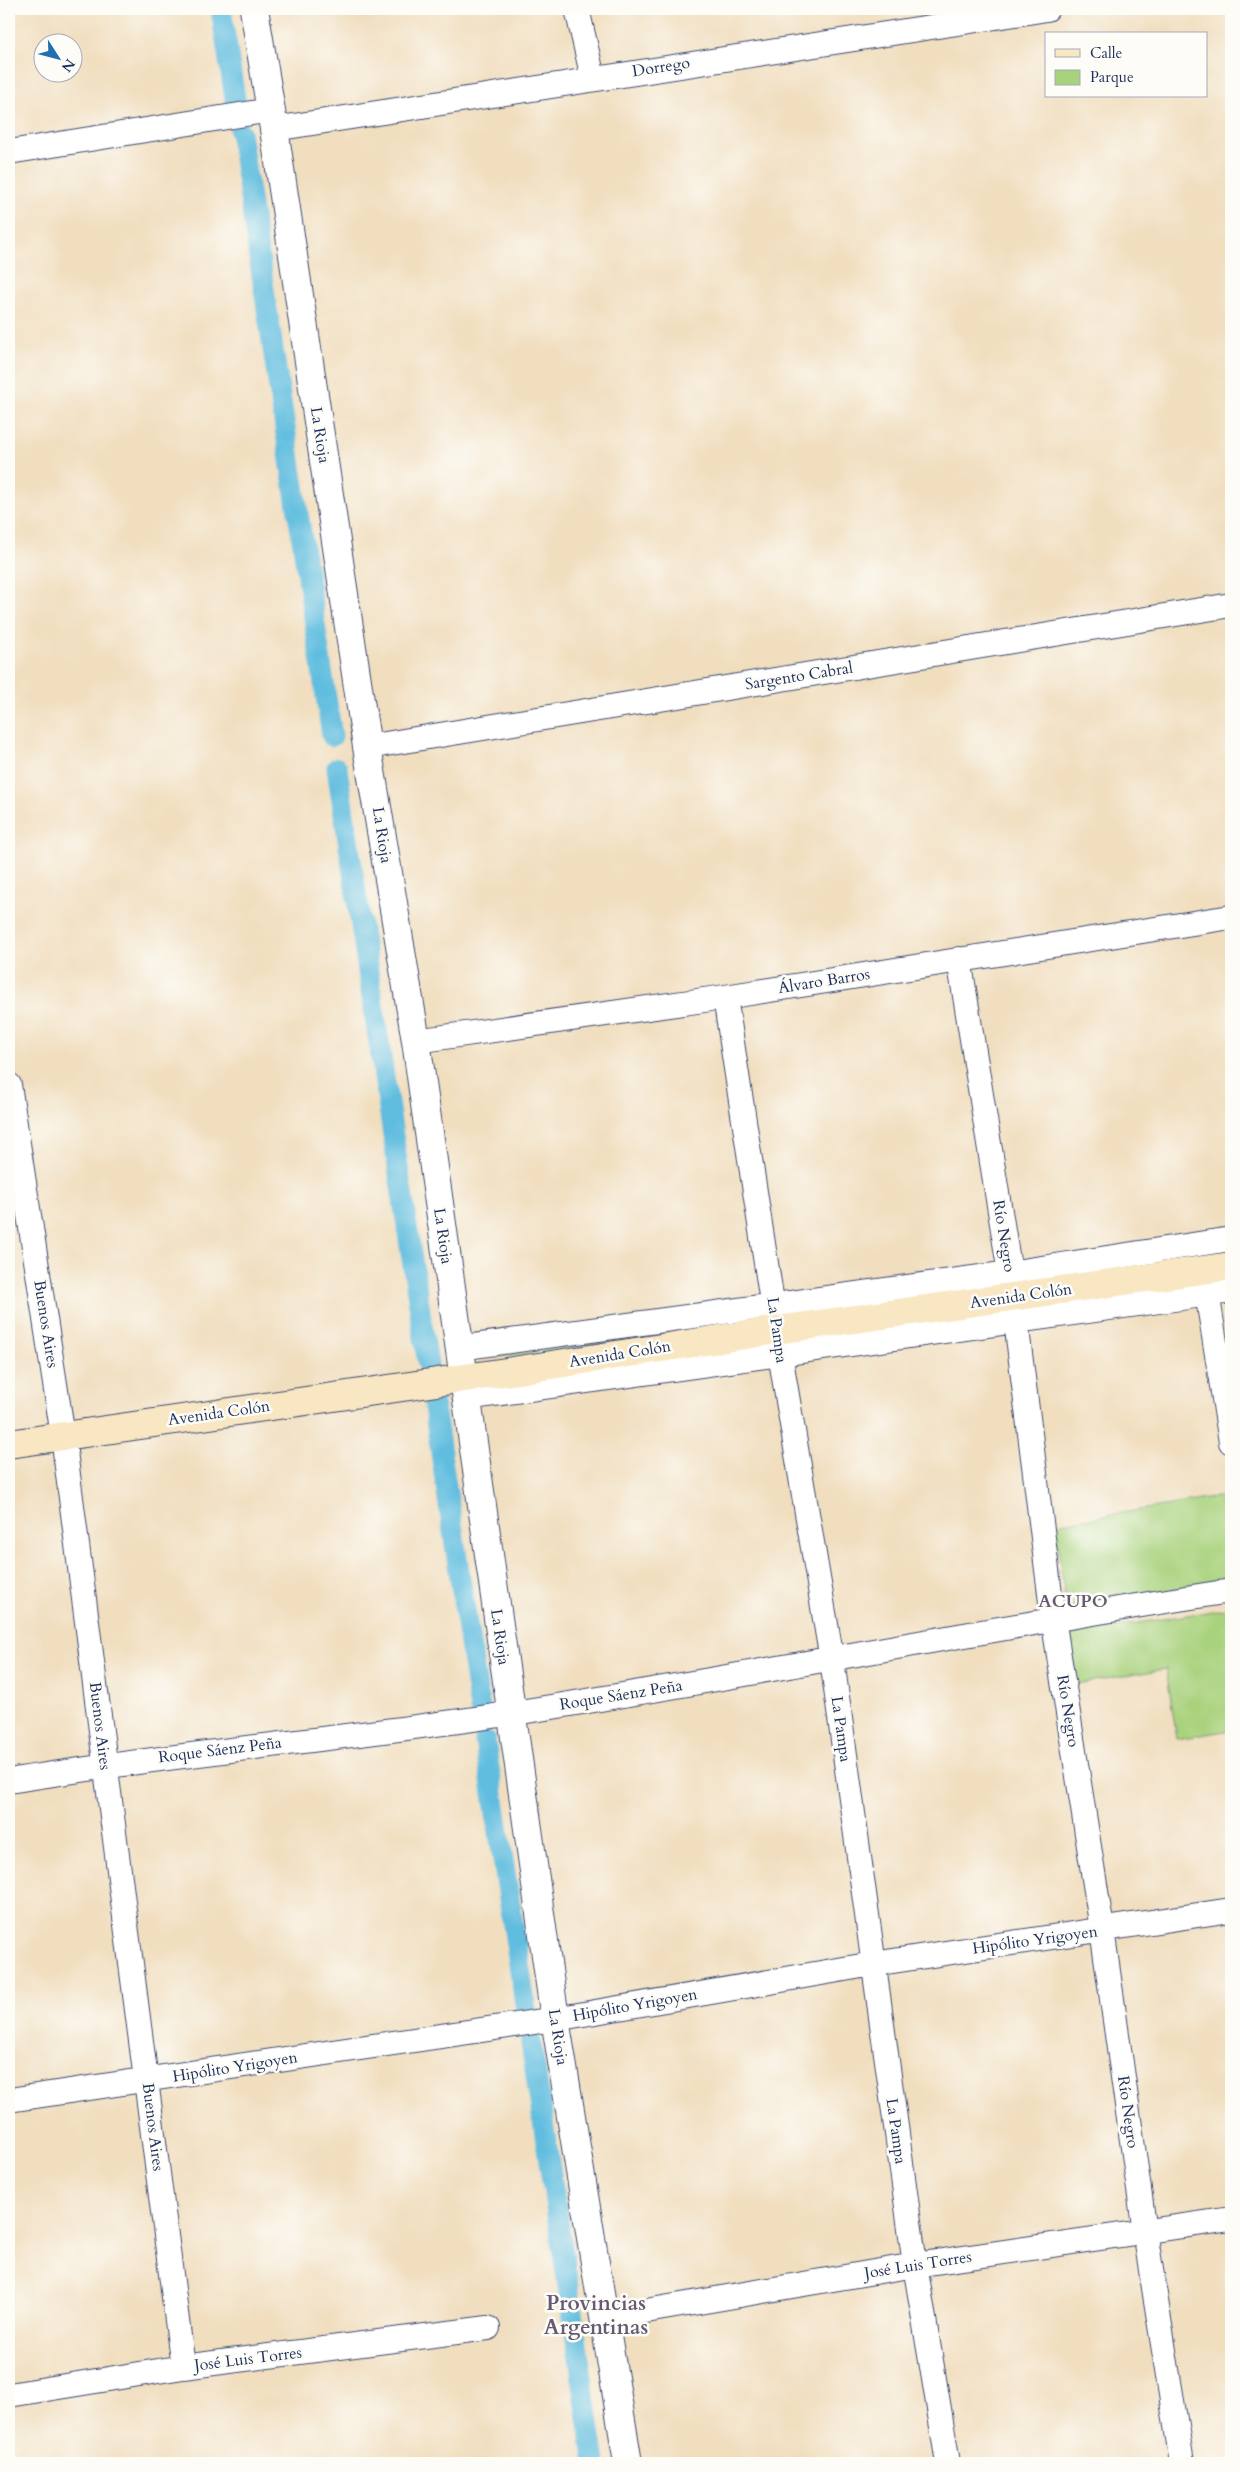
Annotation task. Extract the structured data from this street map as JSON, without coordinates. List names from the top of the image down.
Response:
{
  "streets": {
    "main road": ["Avenida Colón"],
    "street": [
      "Dorrego",
      "La Rioja",
      "Sargento Cabral",
      "Álvaro Barros",
      "Río Negro",
      "Buenos Aires",
      "La Pampa",
      "Roque Sáenz Peña",
      "Hipólito Yrigoyen",
      "José Luis Torres"
    ]
  },
  "crossings": [
    ["Dorrego", "La Rioja"],
    ["La Rioja", "Sargento Cabral"],
    ["La Rioja", "Álvaro Barros"],
    ["La Rioja", "Avenida Colón"],
    ["La Rioja", "Roque Sáenz Peña"],
    ["La Rioja", "Hipólito Yrigoyen"],
    ["La Rioja", "José Luis Torres"],
    ["Álvaro Barros", "Río Negro"],
    ["Álvaro Barros", "La Pampa"],
    ["Río Negro", "Avenida Colón"],
    ["Río Negro", "Roque Sáenz Peña"],
    ["Río Negro", "Hipólito Yrigoyen"],
    ["Río Negro", "José Luis Torres"],
    ["Avenida Colón", "Buenos Aires"],
    ["Avenida Colón", "La Pampa"],
    ["Buenos Aires", "Roque Sáenz Peña"],
    ["Buenos Aires", "Hipólito Yrigoyen"],
    ["Buenos Aires", "José Luis Torres"],
    ["La Pampa", "Roque Sáenz Peña"],
    ["La Pampa", "Hipólito Yrigoyen"],
    ["La Pampa", "José Luis Torres"]
  ],
  "districts": ["ACUPO", "Provincias Argentinas"],
  "legend": ["Calle", "Parque"],
  "north": "bottom right"
}
